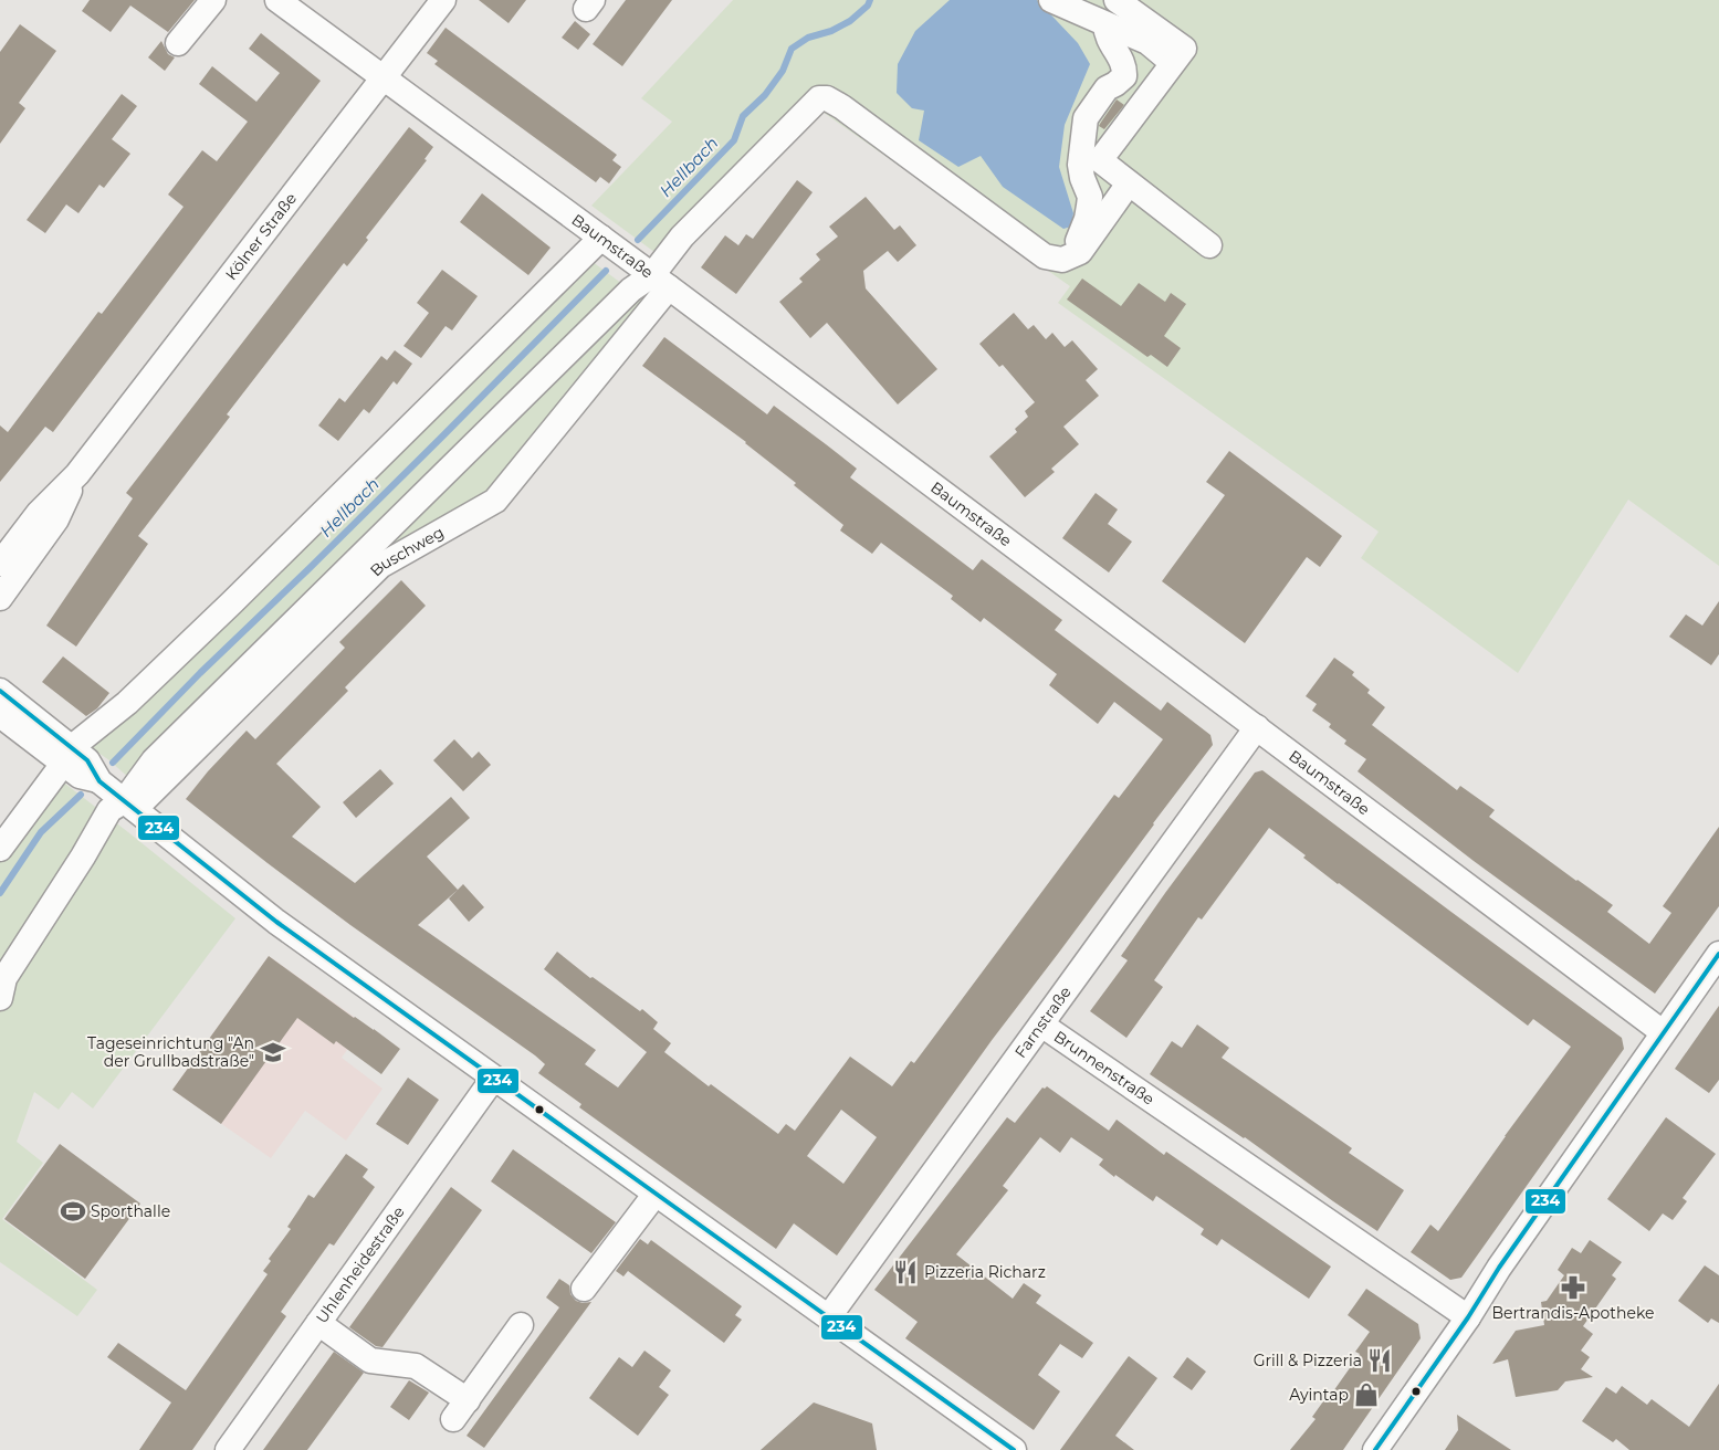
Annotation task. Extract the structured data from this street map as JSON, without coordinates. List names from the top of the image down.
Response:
{
  "streets": {
    "street": [
      "Kölner Straße",
      "Baumstraße",
      "Buschweg",
      "Farnstraße",
      "Brunnenstraße",
      "Uhlenheidestraße"
    ]
  },
  "crossings": [
    ["Kölner Straße", "Baumstraße"],
    ["Baumstraße", "Buschweg"],
    ["Baumstraße", "Farnstraße"],
    ["Farnstraße", "Brunnenstraße"]
  ],
  "water": ["Hellbach"],
  "places": {
    "school or university": ["Tageseinrichtung \"An der Grullbadstraße\""],
    "sports": ["Sporthalle"],
    "restaurant": ["Pizzeria Richarz", "Grill & Pizzeria"],
    "pharmacy": ["Bertrandis-Apotheke"],
    "shop": ["Ayintap"]
  },
  "lines": ["transit line 234"]
}
